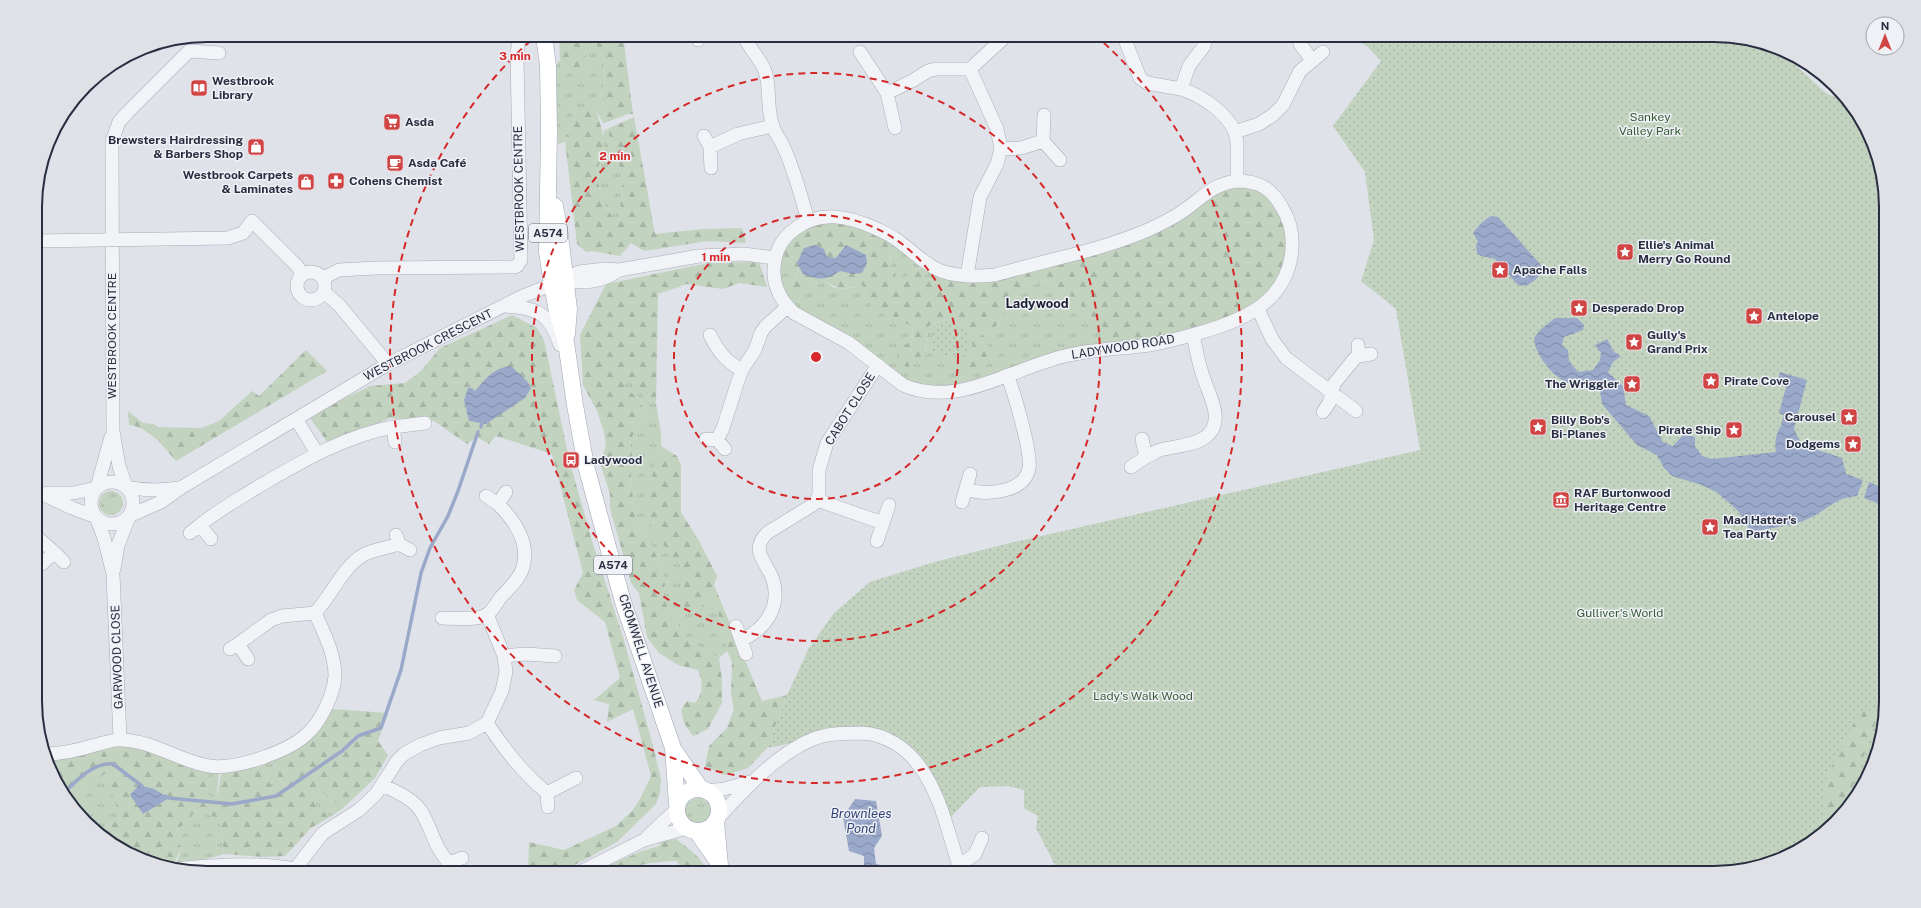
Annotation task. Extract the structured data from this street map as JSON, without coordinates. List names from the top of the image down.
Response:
{
  "streets": {
    "main road": ["A574", "CROMWELL AVENUE"],
    "street": [
      "WESTBROOK CENTRE",
      "WESTBROOK CRESCENT",
      "LADYWOOD ROAD",
      "CABOT CLOSE",
      "GARWOOD CLOSE"
    ]
  },
  "crossings": [
    ["WESTBROOK CENTRE", "WESTBROOK CRESCENT"],
    ["WESTBROOK CENTRE", "GARWOOD CLOSE"],
    ["A574", "CROMWELL AVENUE"],
    ["WESTBROOK CRESCENT", "CROMWELL AVENUE"],
    ["WESTBROOK CRESCENT", "GARWOOD CLOSE"],
    ["LADYWOOD ROAD", "CABOT CLOSE"]
  ],
  "districts": ["Ladywood"],
  "water": ["Brownlees Pond"],
  "parks": ["Sankey Valley Park", "Gulliver's World", "Lady's Walk Wood"],
  "places": {
    "library": ["Westbrook Library"],
    "supermarket": ["Asda"],
    "shop": ["Brewsters Hairdressing & Barbers Shop", "Westbrook Carpets & Laminates"],
    "cafe": ["Asda Café"],
    "pharmacy": ["Cohens Chemist"],
    "place": [
      "Ellie's Animal Merry Go Round",
      "Apache Falls",
      "Desperado Drop",
      "Antelope",
      "Gully's Grand Prix",
      "Pirate Cove",
      "The Wriggler",
      "Carousel",
      "Billy Bob's Bi-Planes",
      "Pirate Ship",
      "Dodgems",
      "Mad Hatter's Tea Party"
    ],
    "bus stop": ["Ladywood"],
    "museum": ["RAF Burtonwood Heritage Centre"]
  },
  "north": "top",
  "rings": ["3 min", "2 min", "1 min"]
}
